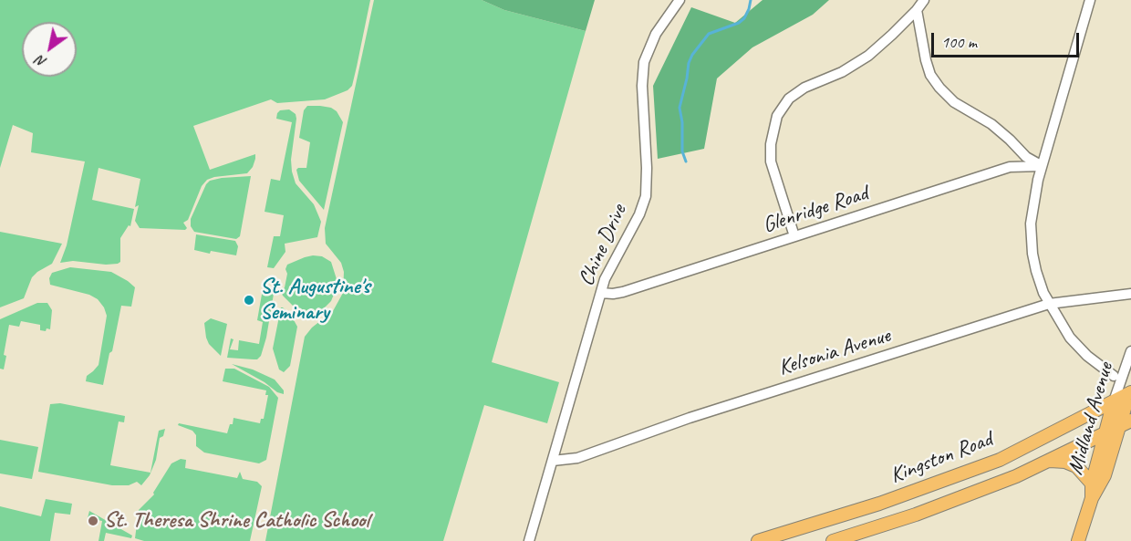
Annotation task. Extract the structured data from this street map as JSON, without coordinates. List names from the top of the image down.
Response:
{
  "streets": {
    "main road": ["Midland Avenue", "Kingston Road"],
    "street": ["Glenridge Road", "Chine Drive", "Kelsonia Avenue"]
  },
  "crossings": [
    ["Glenridge Road", "Chine Drive"],
    ["Chine Drive", "Kelsonia Avenue"],
    ["Midland Avenue", "Kingston Road"]
  ],
  "places": ["St. Augustine's Seminary", "St. Theresa Shrine Catholic School"],
  "scale_bar": "100 m",
  "north": "bottom left"
}
